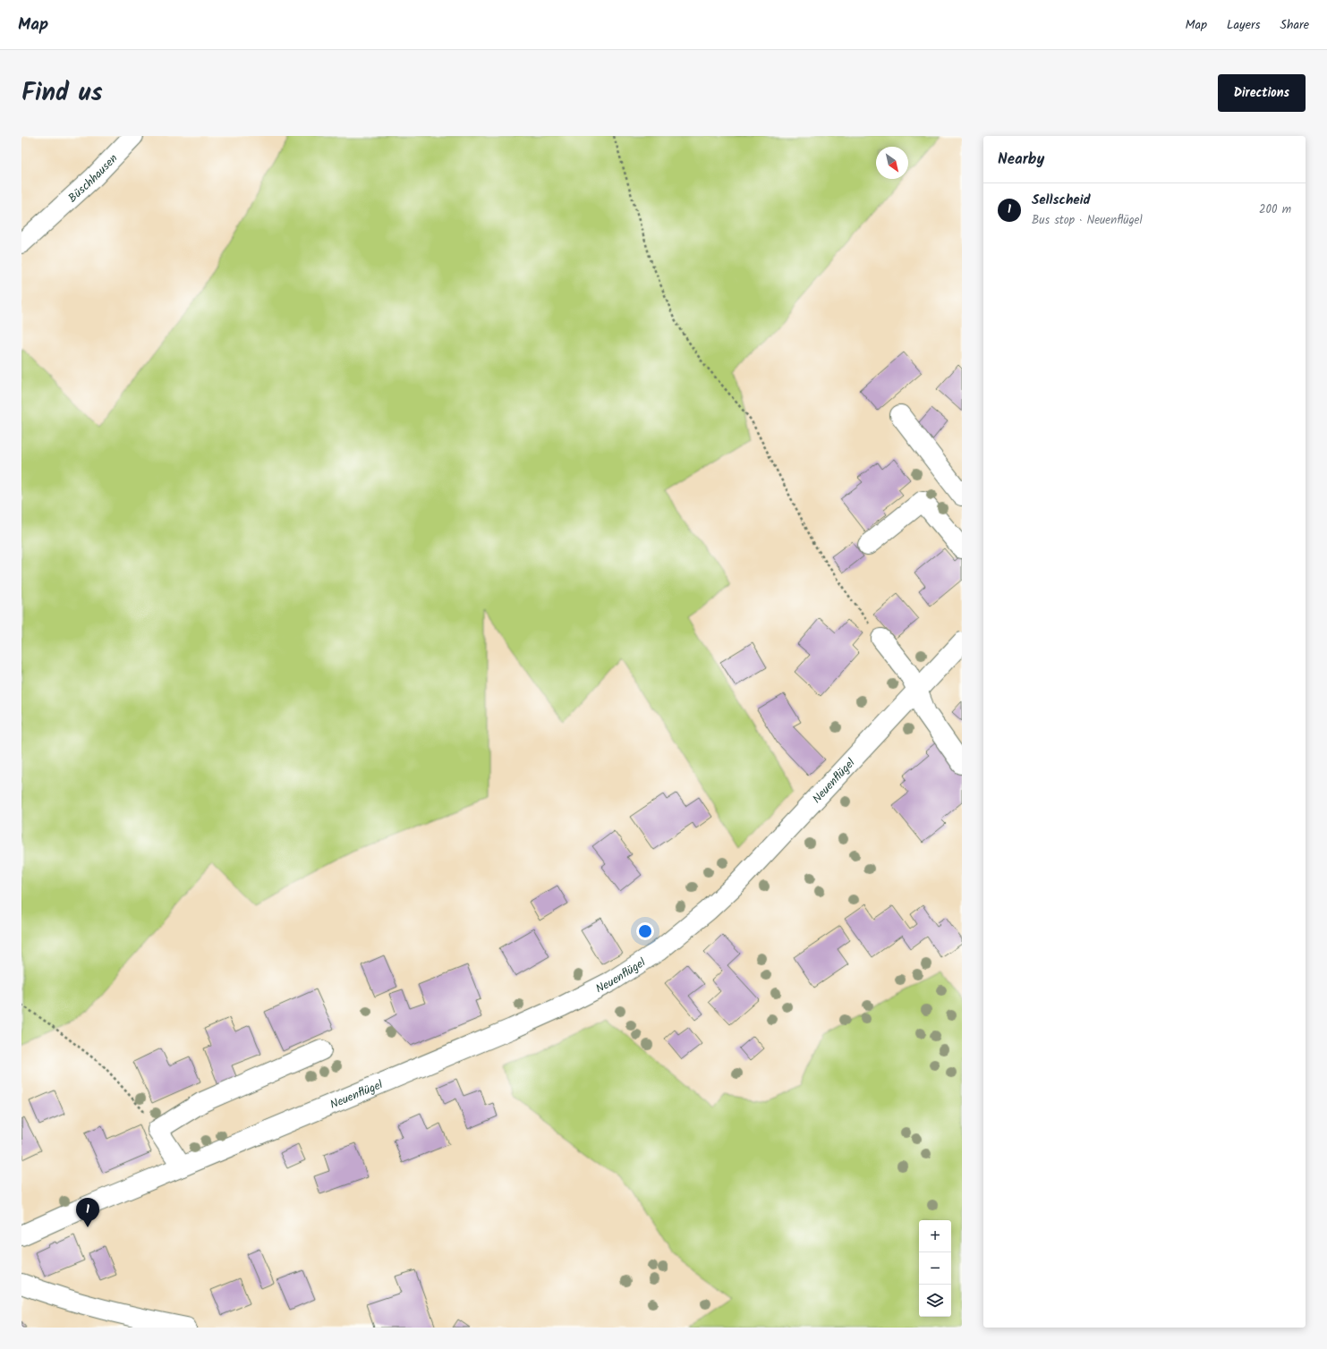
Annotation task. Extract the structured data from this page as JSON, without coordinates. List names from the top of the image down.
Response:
{
  "streets": {
    "main road": ["Büschhausen", "Neuenflügel"]
  },
  "north": "bottom right",
  "page": {
    "header": "Map",
    "nav": ["Map", "Layers", "Share"],
    "title": "Find us",
    "buttons": "Directions",
    "heading": "Nearby",
    "list": [
      {
        "mark": "1",
        "name": "Sellscheid",
        "note": "Bus stop · Neuenflügel",
        "value": "200 m"
      }
    ],
    "pins": "1",
    "map_buttons": ["+", "−"]
  }
}
